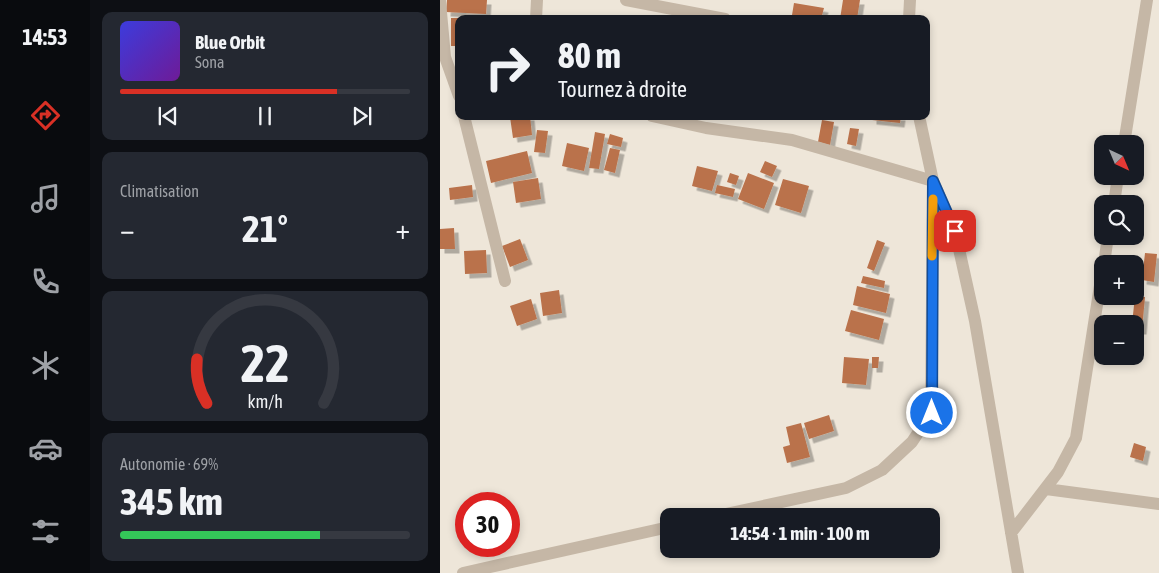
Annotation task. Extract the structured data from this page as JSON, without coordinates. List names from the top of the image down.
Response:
{
  "north": "bottom right",
  "page": {
    "tabs": "14:53",
    "turn": ["80 m", "Tournez à droite"],
    "song": ["Blue Orbit", "Sona"],
    "map_buttons": ["+", "−"],
    "tile": [
      "Climatisation",
      ["Autonomie · 69%", "345 km"]
    ],
    "heat": ["−", "21°", "+"],
    "limit": "30",
    "trip": "14:54 · 1 min · 100 m",
    "gauge": ["22", "km/h"]
  }
}
